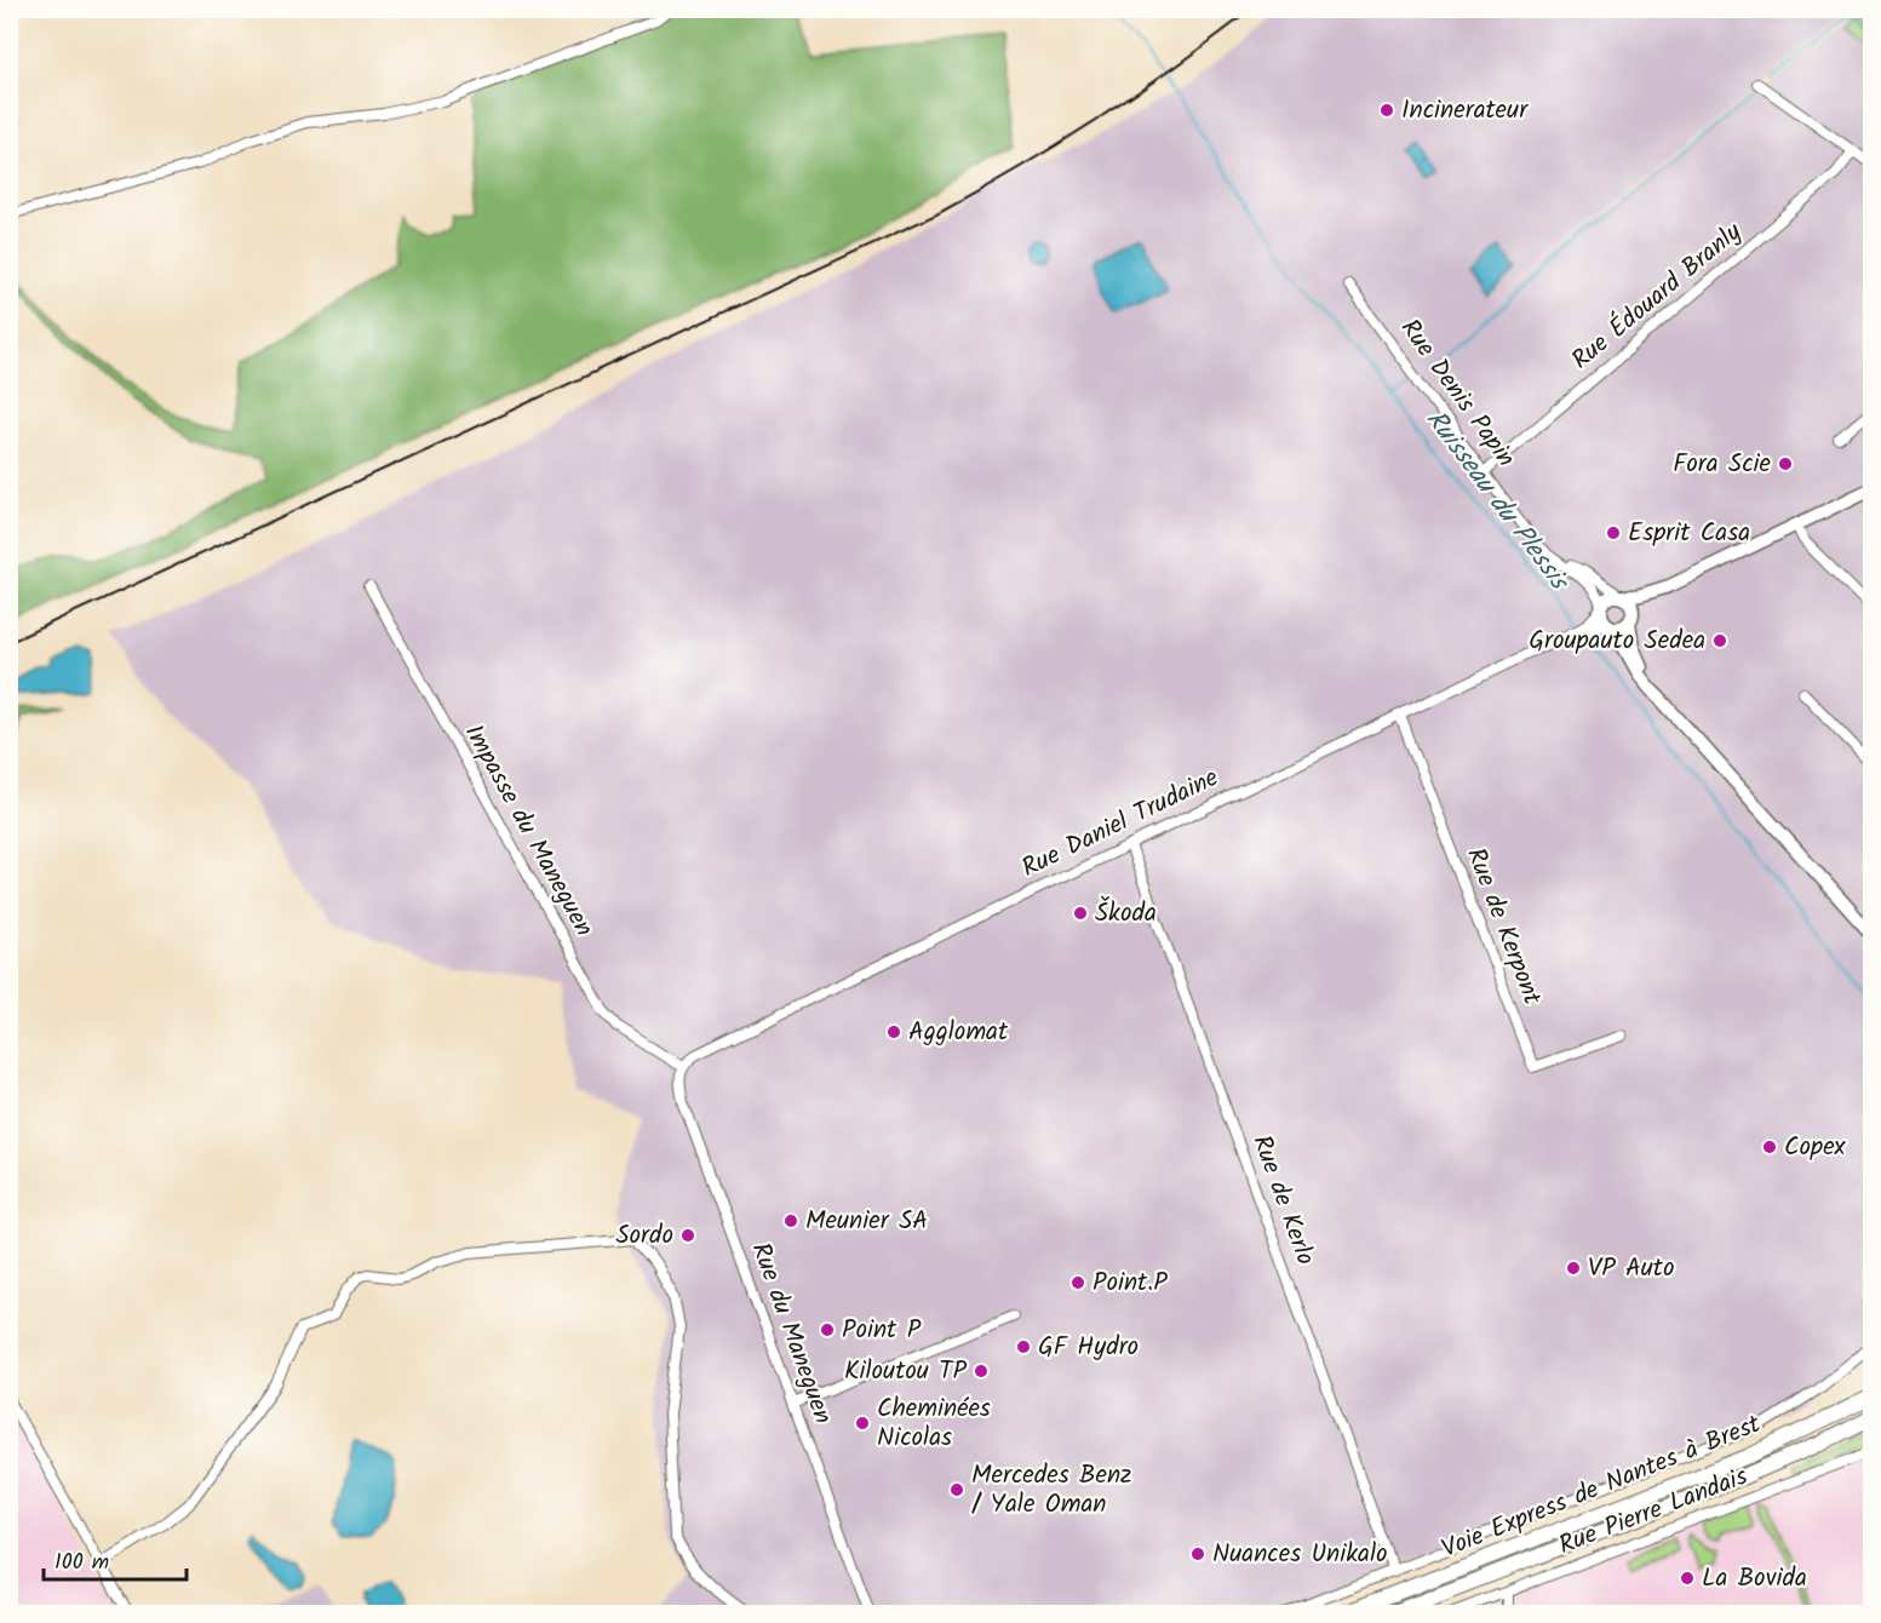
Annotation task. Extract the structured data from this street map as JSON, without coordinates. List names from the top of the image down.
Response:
{
  "streets": {
    "highway": ["Voie Express de Nantes à Brest"],
    "street": [
      "Rue Édouard Branly",
      "Rue Denis Papin",
      "Rue Daniel Trudaine",
      "Impasse du Maneguen",
      "Rue de Kerpont",
      "Rue de Kerlo",
      "Rue du Maneguen",
      "Rue Pierre Landais"
    ]
  },
  "crossings": [
    ["Rue Édouard Branly", "Rue Denis Papin"],
    ["Rue Denis Papin", "Rue Daniel Trudaine"],
    ["Rue Daniel Trudaine", "Impasse du Maneguen"],
    ["Rue Daniel Trudaine", "Rue de Kerpont"],
    ["Rue Daniel Trudaine", "Rue de Kerlo"],
    ["Rue Daniel Trudaine", "Rue du Maneguen"],
    ["Impasse du Maneguen", "Rue du Maneguen"]
  ],
  "water": ["Ruisseau du Plessis"],
  "places": [
    "Incinerateur",
    "Fora Scie",
    "Esprit Casa",
    "Groupauto Sedea",
    "Škoda",
    "Agglomat",
    "Copex",
    "Meunier SA",
    "Sordo",
    "VP Auto",
    "Point.P",
    "Point P",
    "GF Hydro",
    "Kiloutou TP",
    "Cheminées Nicolas",
    "Mercedes Benz / Yale Oman",
    "Nuances Unikalo",
    "La Bovida"
  ],
  "scale_bar": "100 m"
}
